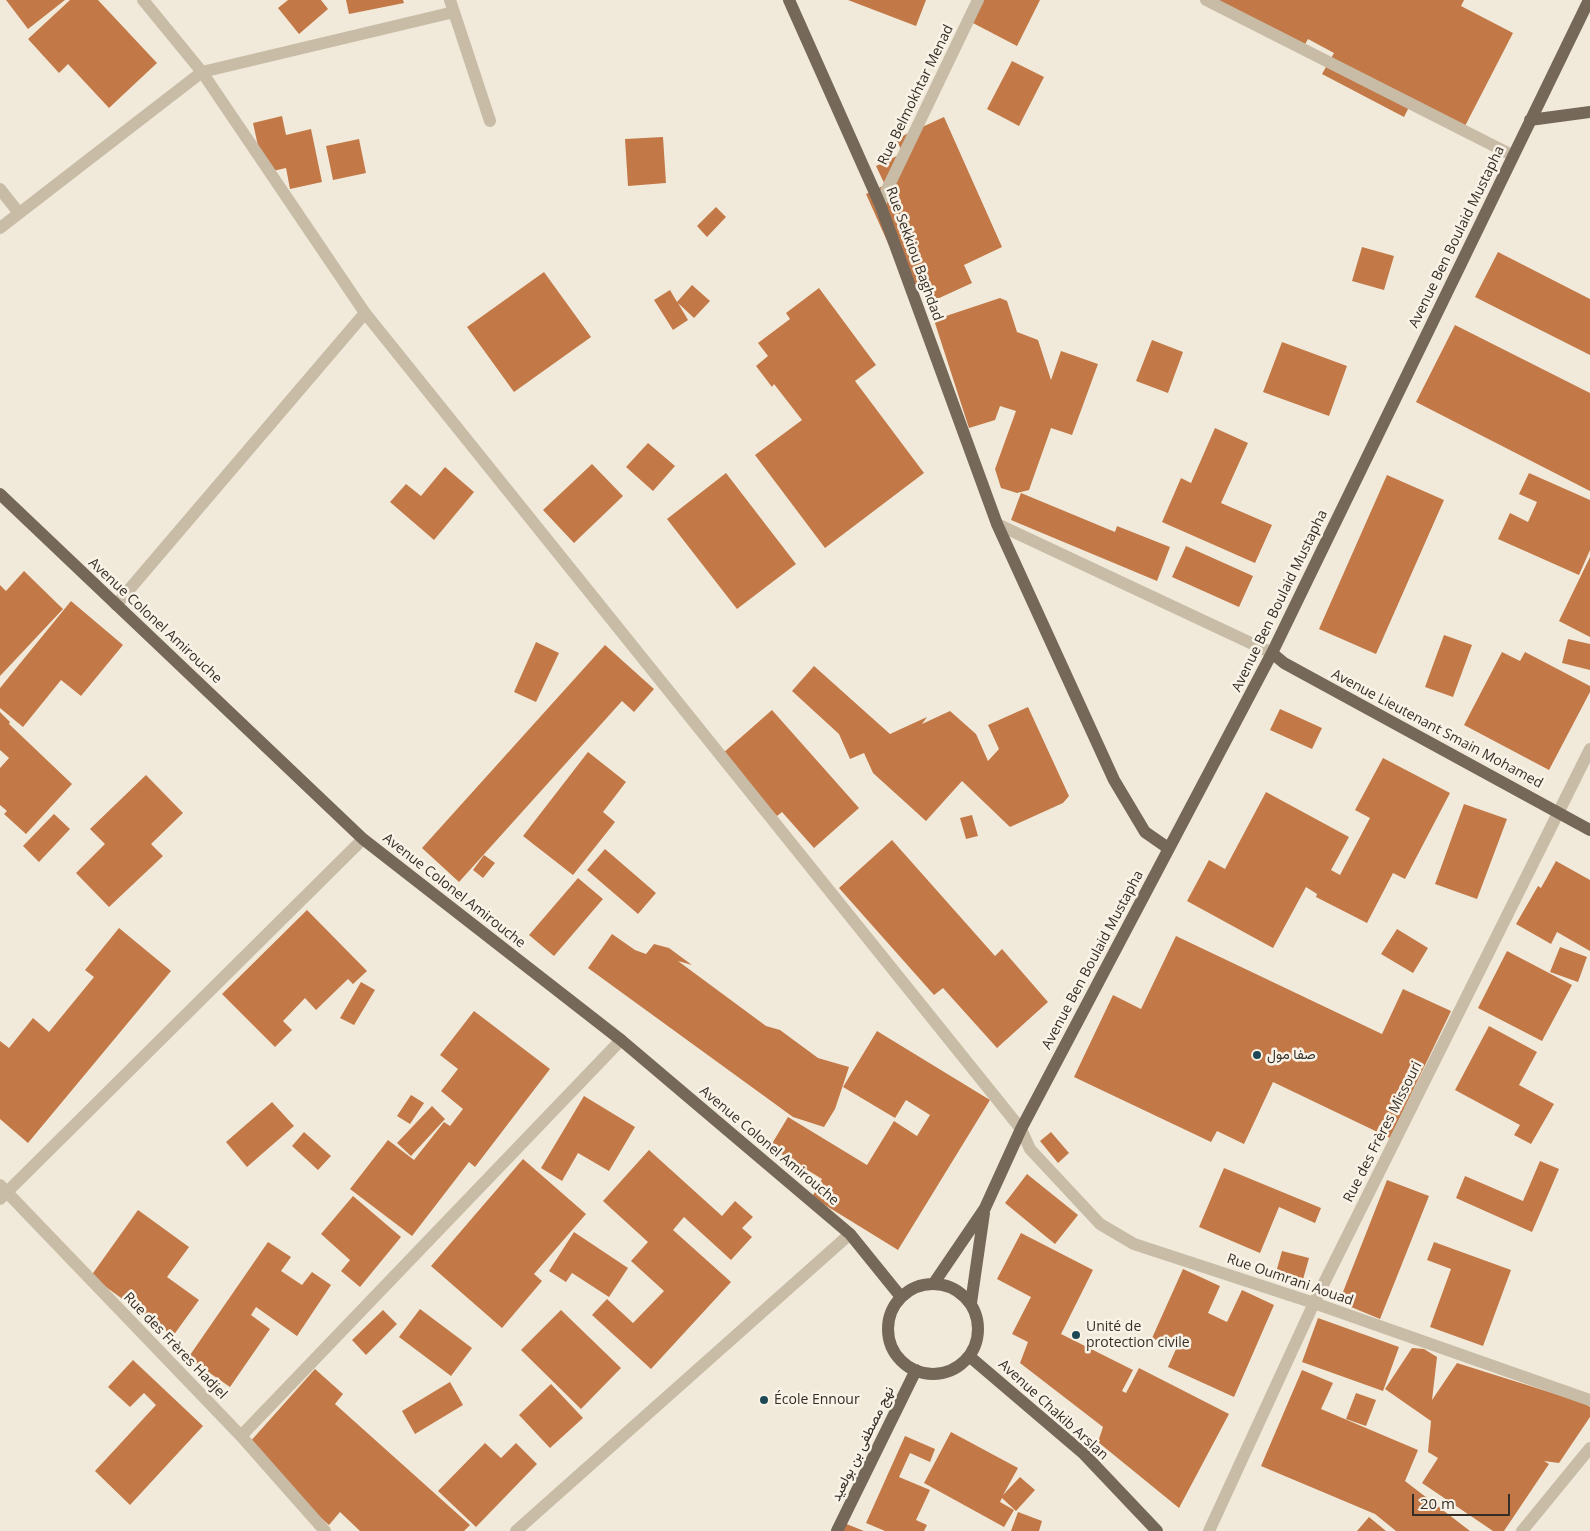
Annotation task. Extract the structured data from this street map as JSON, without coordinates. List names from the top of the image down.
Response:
{
  "streets": {
    "main road": [
      "Avenue Ben Boulaid Mustapha",
      "Rue Sekkiou Baghdad",
      "Avenue Colonel Amirouche",
      "Avenue Lieutenant Smain Mohamed",
      "Avenue Chakib Arslan",
      "نهج مصطفى بن بولعيد"
    ],
    "street": [
      "Rue Belmokhtar Menad",
      "Rue des Frères Missouri",
      "Rue Oumrani Aouad",
      "Rue des Frères Hadjel"
    ]
  },
  "crossings": [
    ["Rue Belmokhtar Menad", "Rue Sekkiou Baghdad"],
    ["Avenue Ben Boulaid Mustapha", "Rue Sekkiou Baghdad"],
    ["Avenue Ben Boulaid Mustapha", "Avenue Lieutenant Smain Mohamed"],
    ["Avenue Ben Boulaid Mustapha", "Rue Oumrani Aouad"],
    ["Avenue Colonel Amirouche", "Avenue Chakib Arslan"],
    ["Avenue Colonel Amirouche", "نهج مصطفى بن بولعيد"],
    ["Avenue Lieutenant Smain Mohamed", "Rue des Frères Missouri"],
    ["Rue des Frères Missouri", "Rue Oumrani Aouad"],
    ["Avenue Chakib Arslan", "نهج مصطفى بن بولعيد"]
  ],
  "places": ["صفا مول", "Unité de protection civile", "École Ennour"],
  "scale_bar": "20 m"
}
